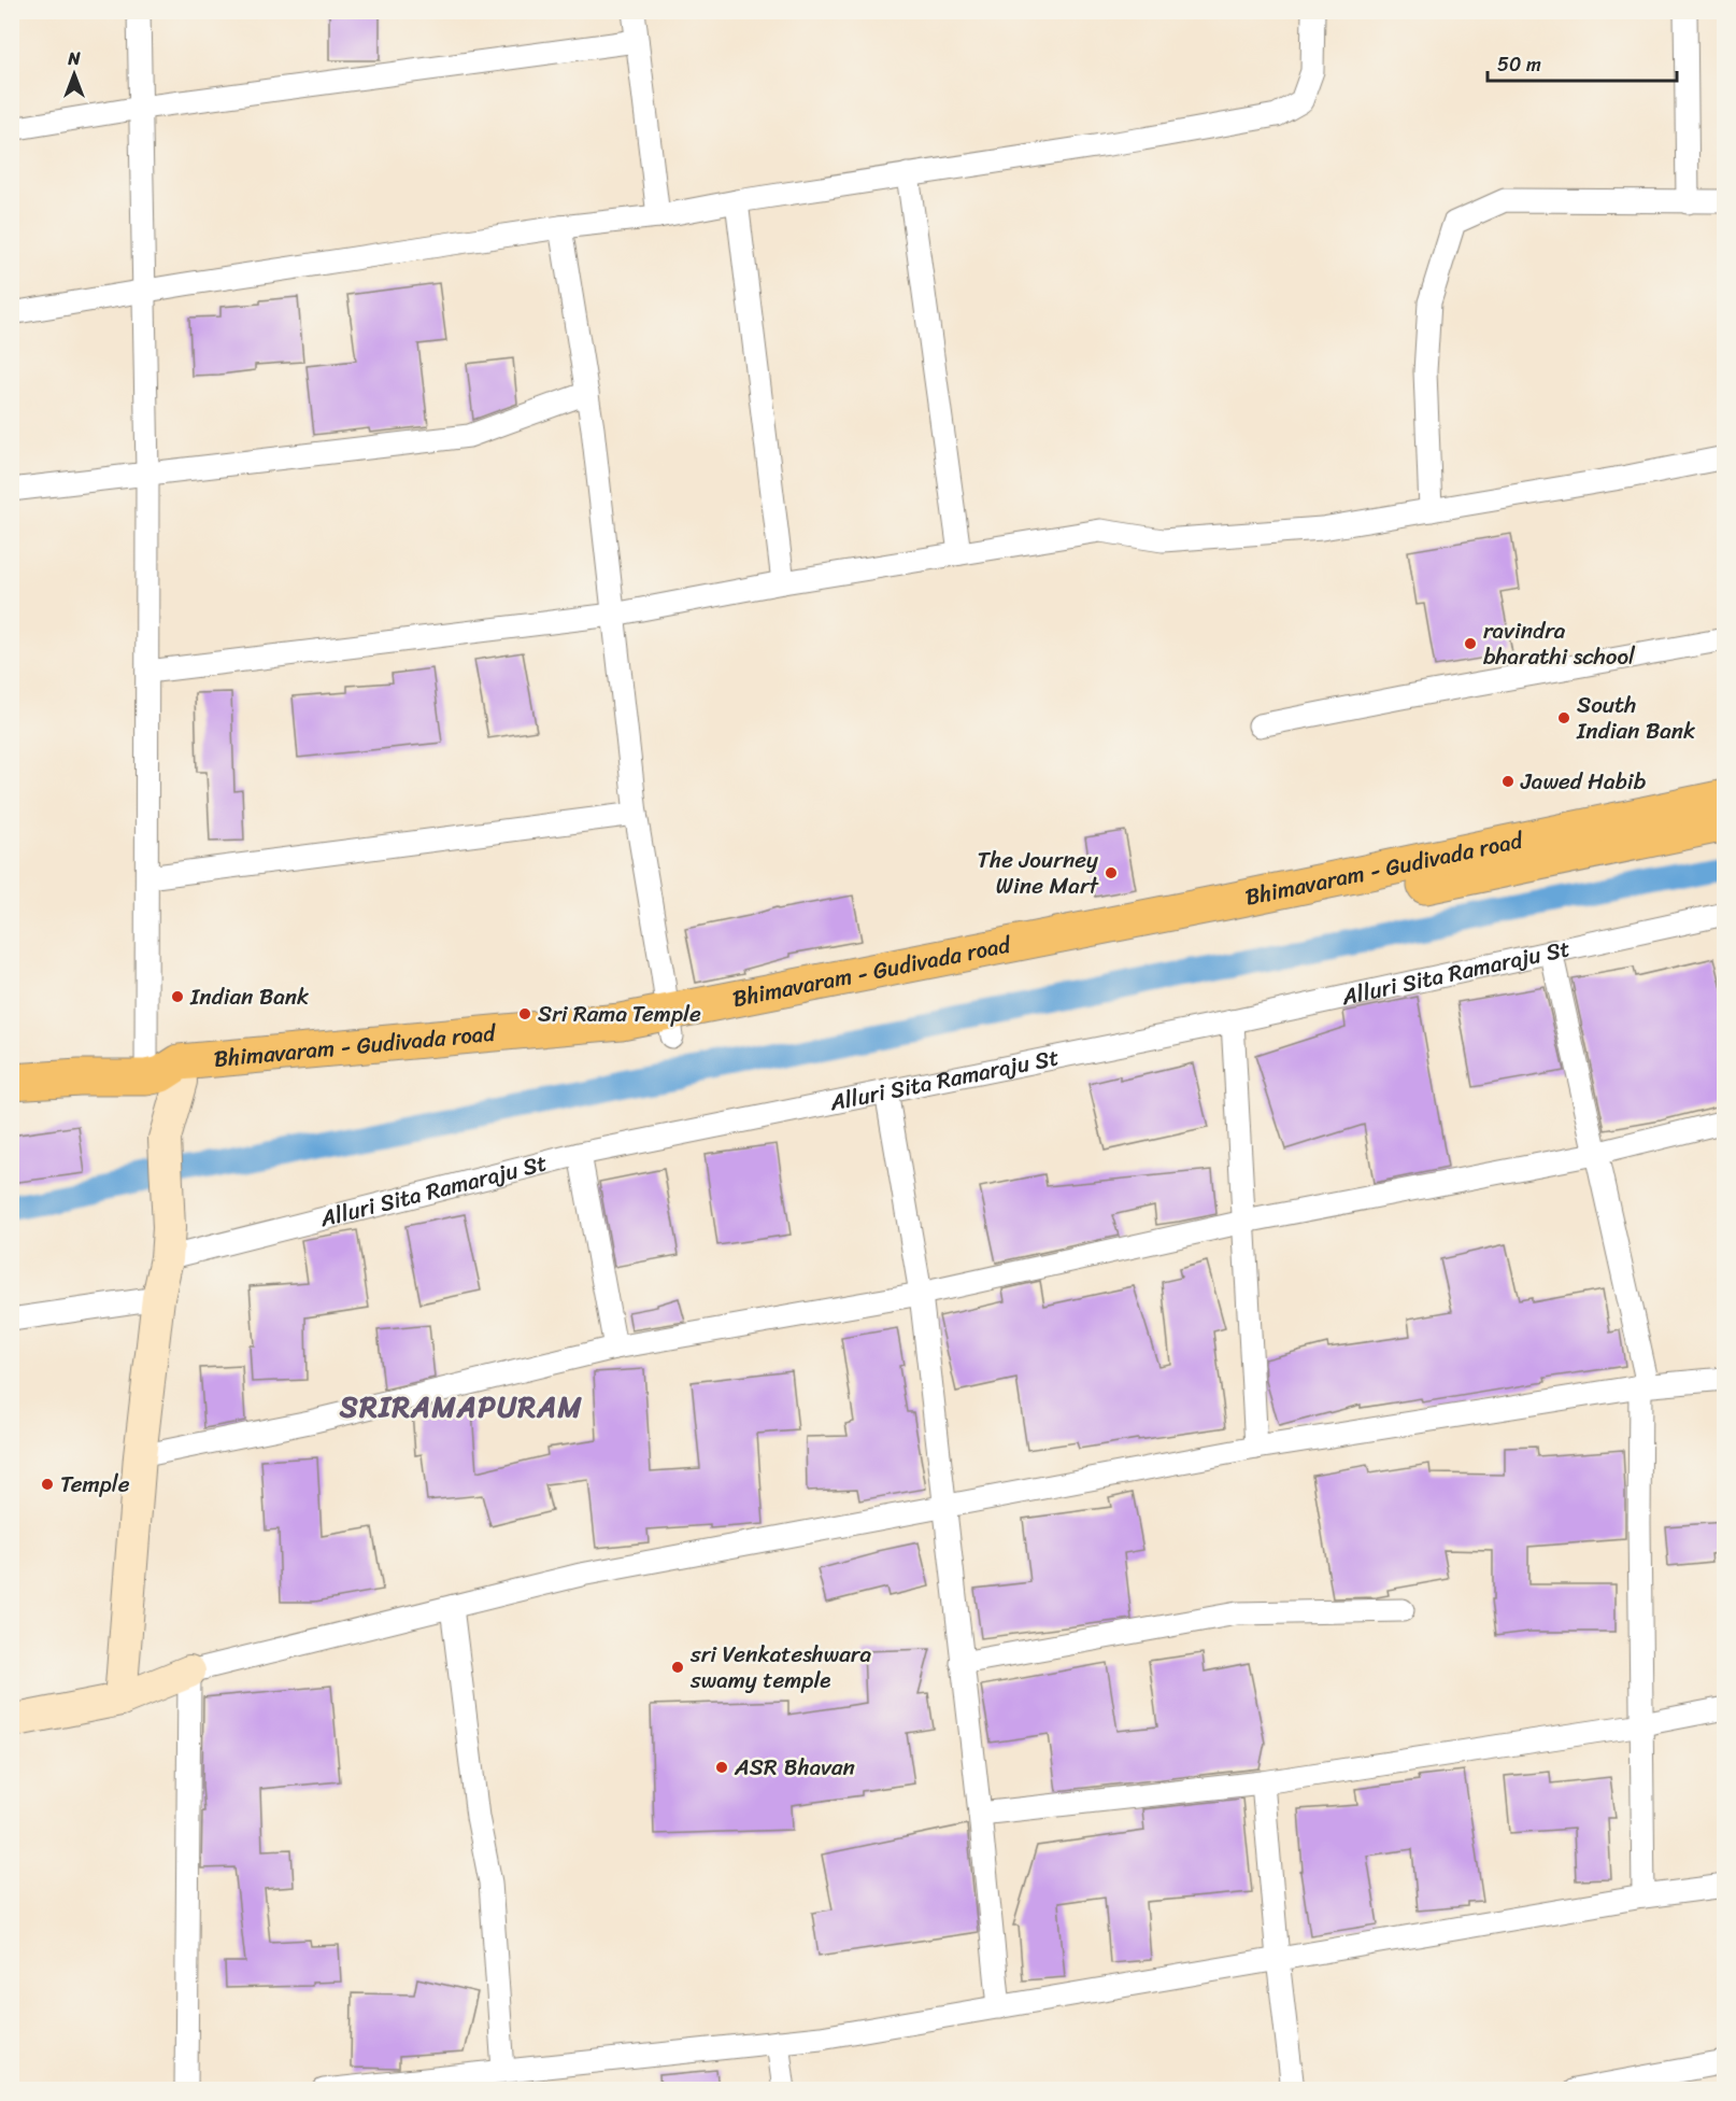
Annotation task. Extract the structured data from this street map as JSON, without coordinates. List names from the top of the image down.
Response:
{
  "streets": {
    "main road": ["Bhimavaram - Gudivada road"],
    "street": ["Alluri Sita Ramaraju St"]
  },
  "districts": ["SRIRAMAPURAM"],
  "places": [
    "ravindra bharathi school",
    "South Indian Bank",
    "Jawed Habib",
    "The Journey Wine Mart",
    "Indian Bank",
    "Sri Rama Temple",
    "Temple",
    "sri Venkateshwara swamy temple",
    "ASR Bhavan"
  ],
  "scale_bar": "50 m",
  "north": "top"
}
